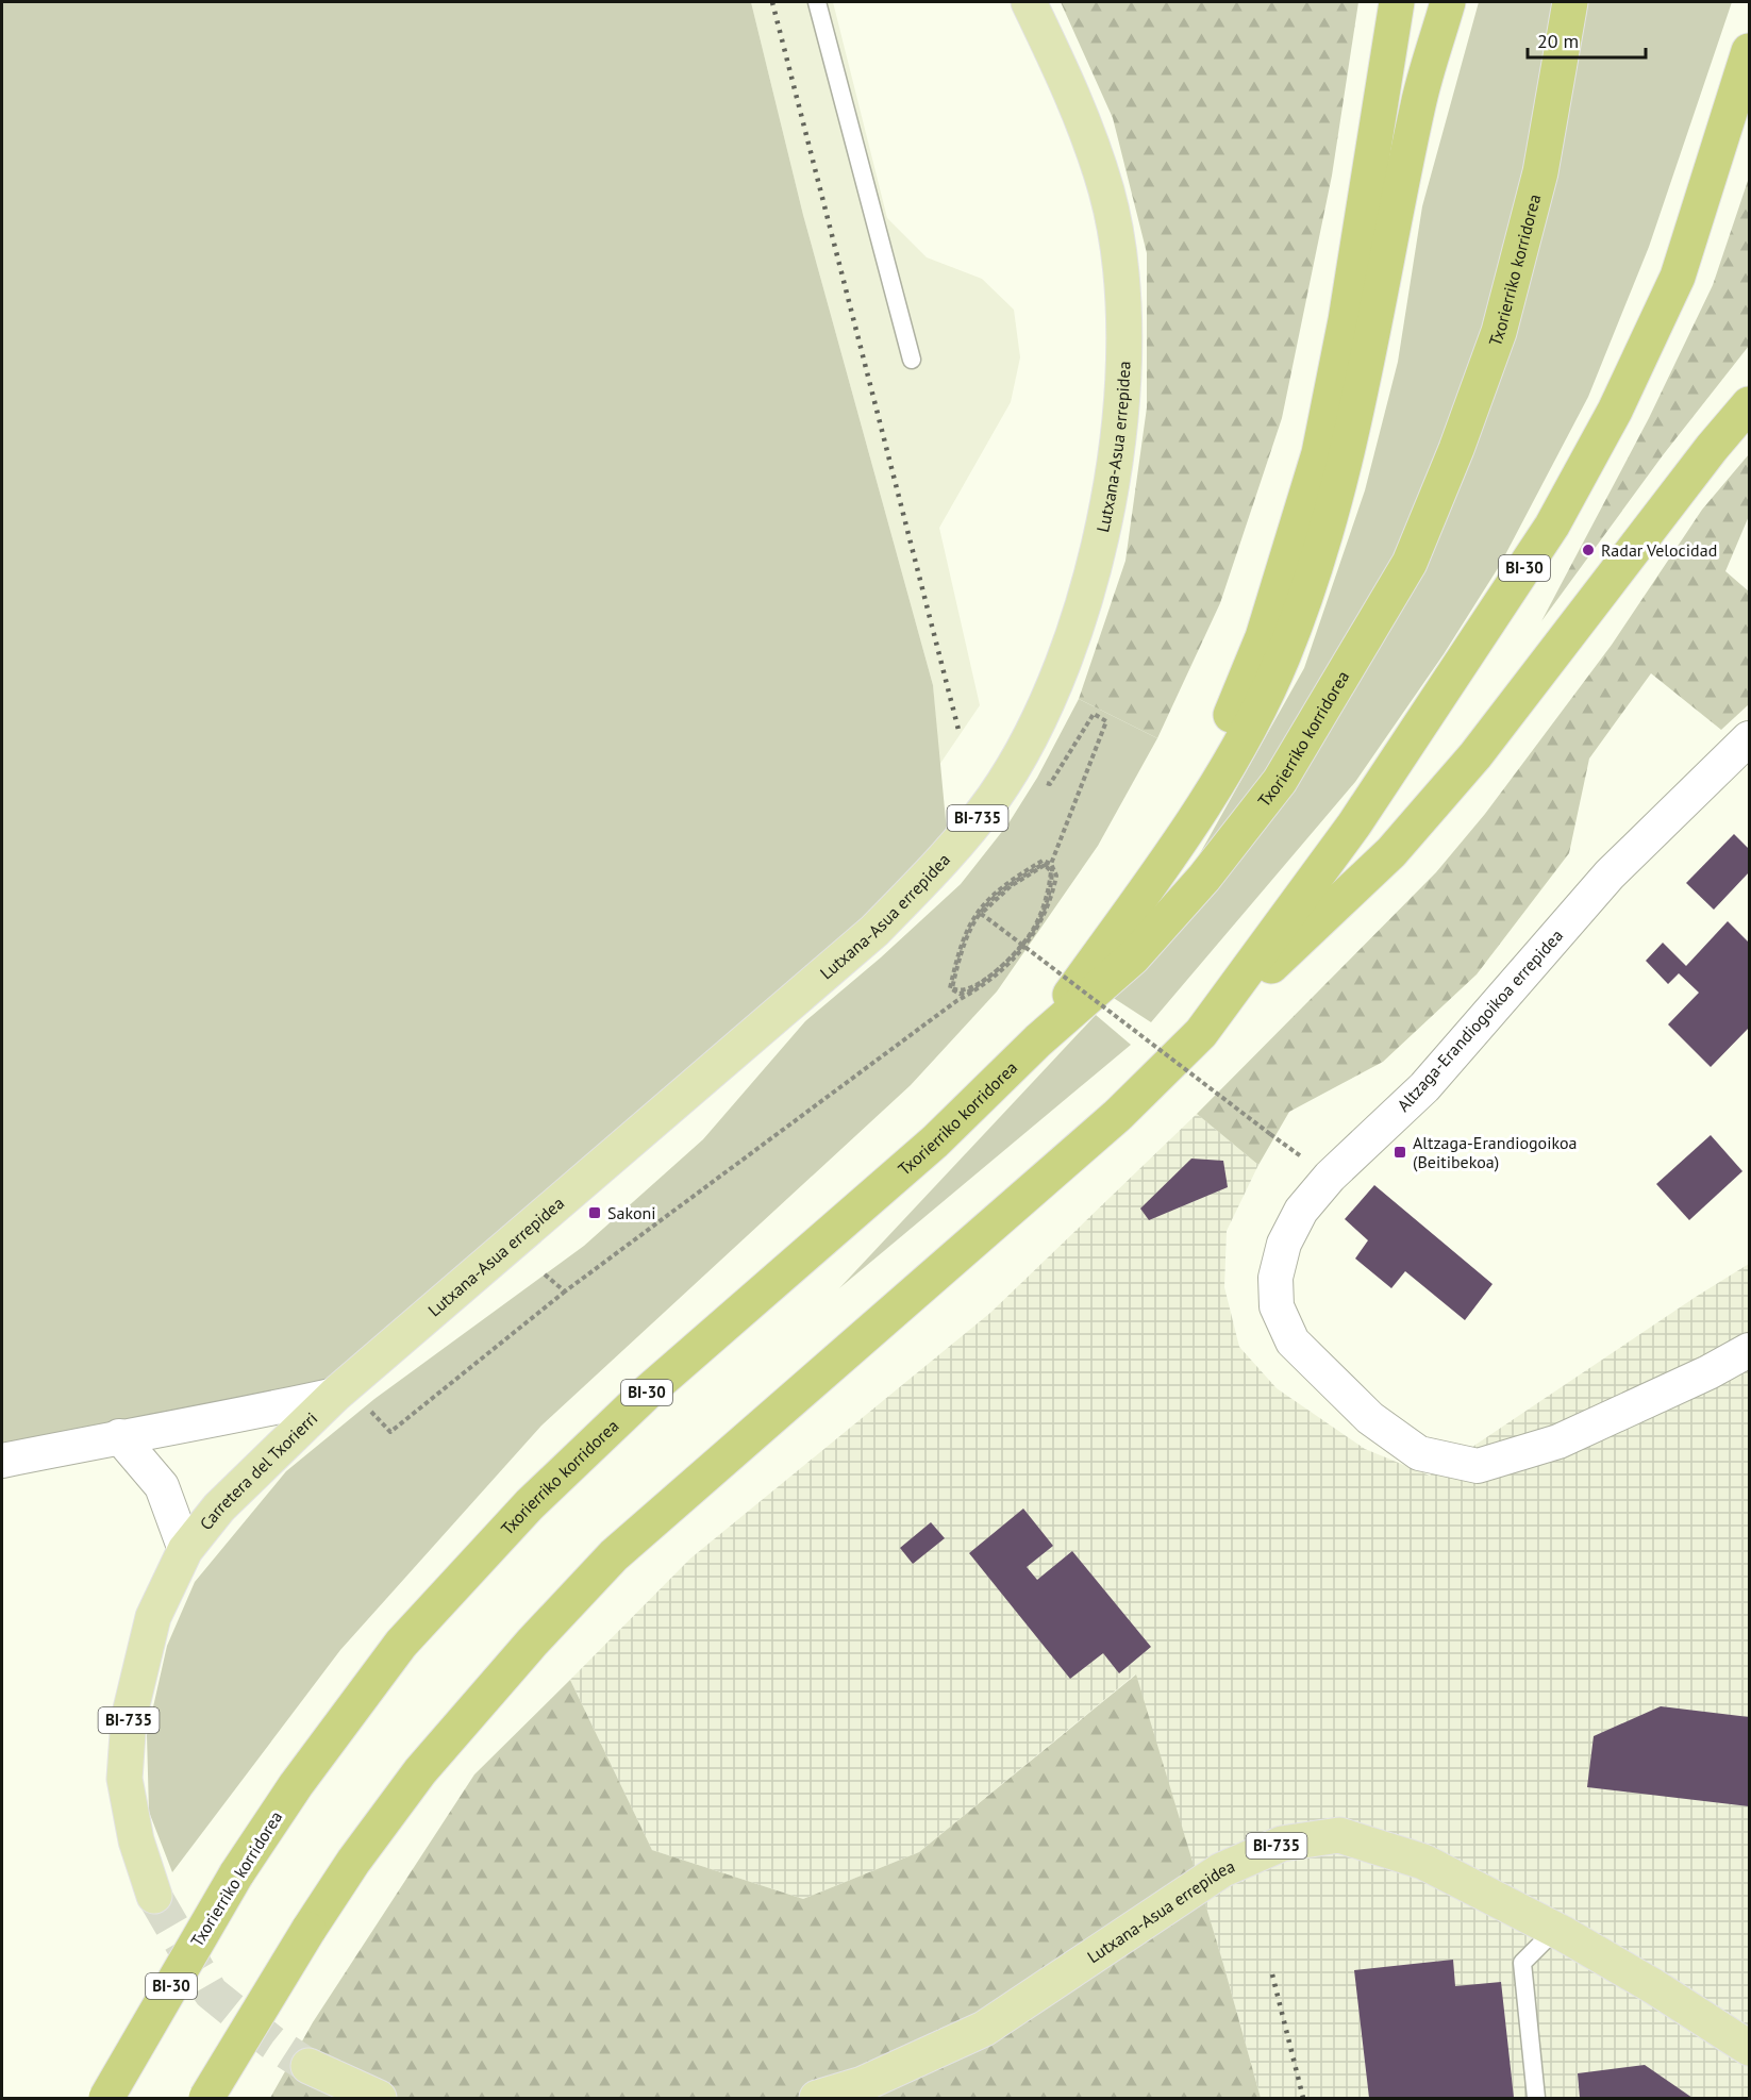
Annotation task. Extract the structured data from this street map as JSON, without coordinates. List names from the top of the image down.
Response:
{
  "streets": {
    "highway": ["Txorierriko korridorea", "BI-30"],
    "main road": ["Lutxana-Asua errepidea", "BI-735", "Carretera del Txorierri"],
    "street": ["Altzaga-Erandiogoikoa errepidea"]
  },
  "crossings": [
    ["Lutxana-Asua errepidea", "Carretera del Txorierri"],
    ["BI-735", "Carretera del Txorierri"]
  ],
  "places": {
    "other": ["Radar Velocidad"],
    "transit": ["Altzaga-Erandiogoikoa (Beitibekoa)", "Sakoni"]
  },
  "scale_bar": "20 m"
}
